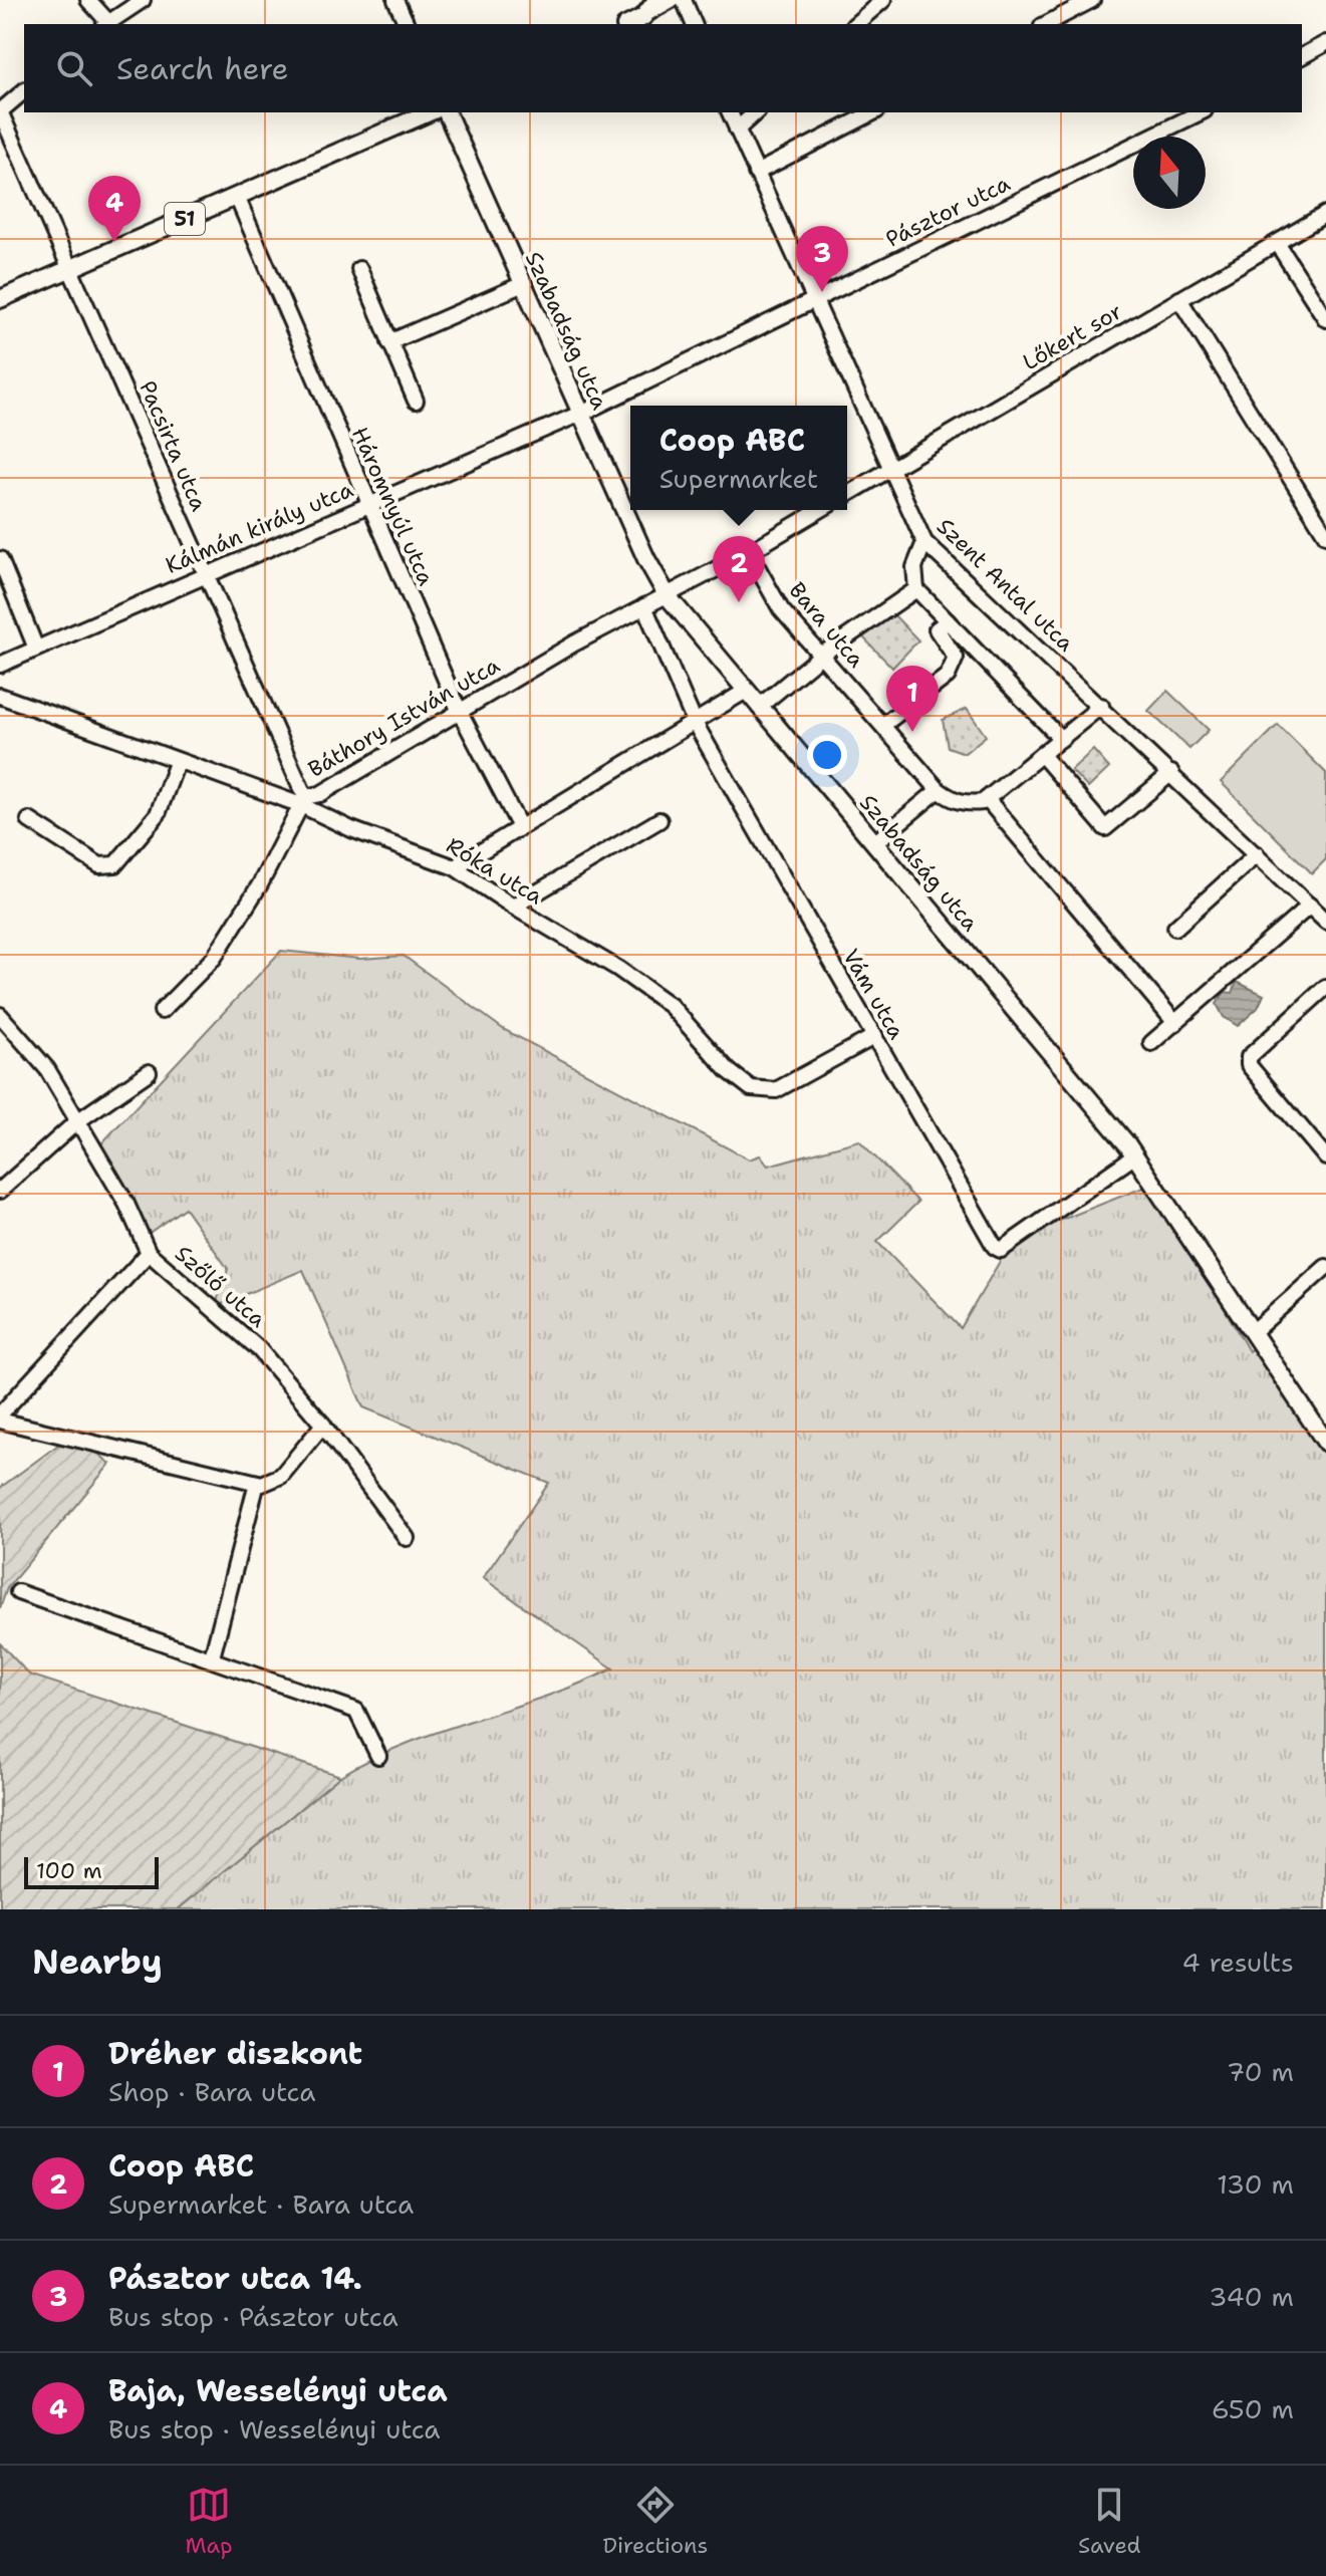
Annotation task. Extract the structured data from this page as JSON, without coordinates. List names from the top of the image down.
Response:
{
  "streets": {
    "main road": ["51", "Szabadság utca"],
    "street": [
      "Pásztor utca",
      "Lőkert sor",
      "Pacsirta utca",
      "Háromnyúl utca",
      "Kálmán király utca",
      "Szent Antal utca",
      "Bara utca",
      "Báthory István utca",
      "Róka utca",
      "Vám utca",
      "Szőlő utca"
    ]
  },
  "crossings": [
    ["Pásztor utca", "Szabadság utca"],
    ["Pásztor utca", "Kálmán király utca"],
    ["Pásztor utca", "Szent Antal utca"],
    ["51", "Pacsirta utca"],
    ["51", "Háromnyúl utca"],
    ["Szabadság utca", "Kálmán király utca"],
    ["Szabadság utca", "Báthory István utca"],
    ["Szabadság utca", "Vám utca"],
    ["Lőkert sor", "Szent Antal utca"],
    ["Pacsirta utca", "Kálmán király utca"],
    ["Pacsirta utca", "Báthory István utca"],
    ["Pacsirta utca", "Róka utca"],
    ["Háromnyúl utca", "Kálmán király utca"],
    ["Háromnyúl utca", "Báthory István utca"],
    ["Báthory István utca", "Róka utca"],
    ["Báthory István utca", "Vám utca"],
    ["Róka utca", "Vám utca"]
  ],
  "scale_bar": "100 m",
  "north": "top",
  "page": {
    "search": "Search here",
    "pins": [
      "4",
      "3",
      "2",
      "1"
    ],
    "popup": ["Coop ABC", "Supermarket"],
    "scale": "100 m",
    "heading": ["Nearby", "4 results"],
    "list": [
      {
        "mark": "1",
        "name": "Dréher diszkont",
        "note": "Shop · Bara utca",
        "value": "70 m"
      },
      {
        "mark": "2",
        "name": "Coop ABC",
        "note": "Supermarket · Bara utca",
        "value": "130 m"
      },
      {
        "mark": "3",
        "name": "Pásztor utca 14.",
        "note": "Bus stop · Pásztor utca",
        "value": "340 m"
      },
      {
        "mark": "4",
        "name": "Baja, Wesselényi utca",
        "note": "Bus stop · Wesselényi utca",
        "value": "650 m"
      }
    ],
    "nav": ["Map", "Directions", "Saved"]
  }
}
